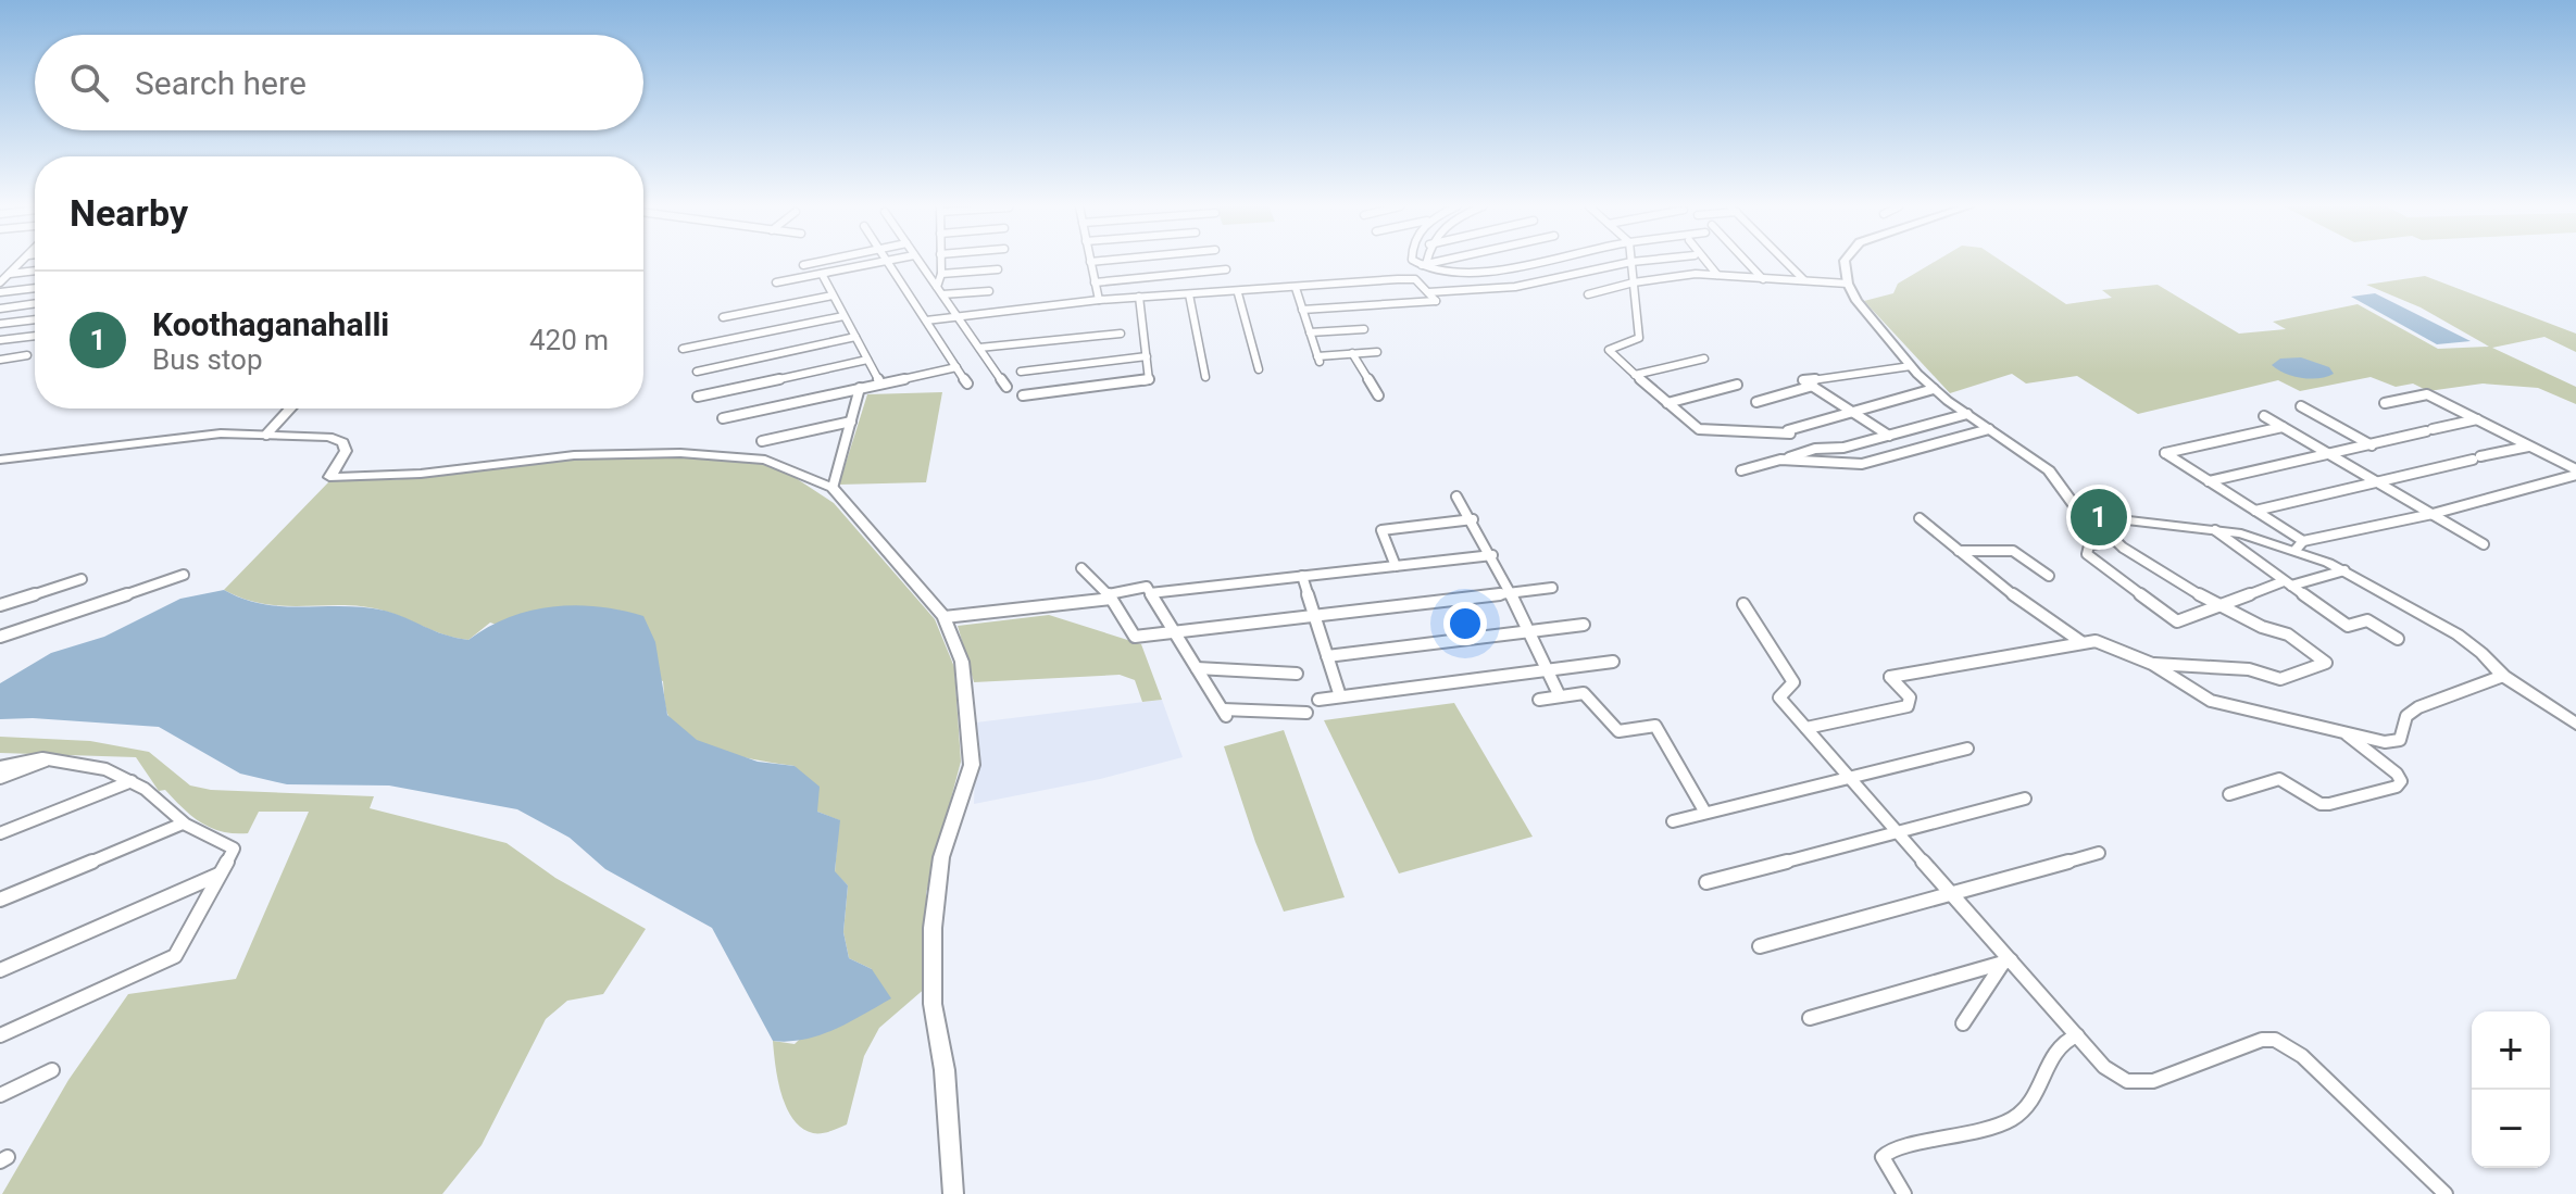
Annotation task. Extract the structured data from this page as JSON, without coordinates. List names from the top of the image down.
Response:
{
  "page": {
    "search": "Search here",
    "heading": "Nearby",
    "list": [
      {
        "mark": "1",
        "name": "Koothaganahalli",
        "note": "Bus stop",
        "value": "420 m"
      }
    ],
    "pins": "1",
    "map_buttons": ["+", "−"]
  }
}
